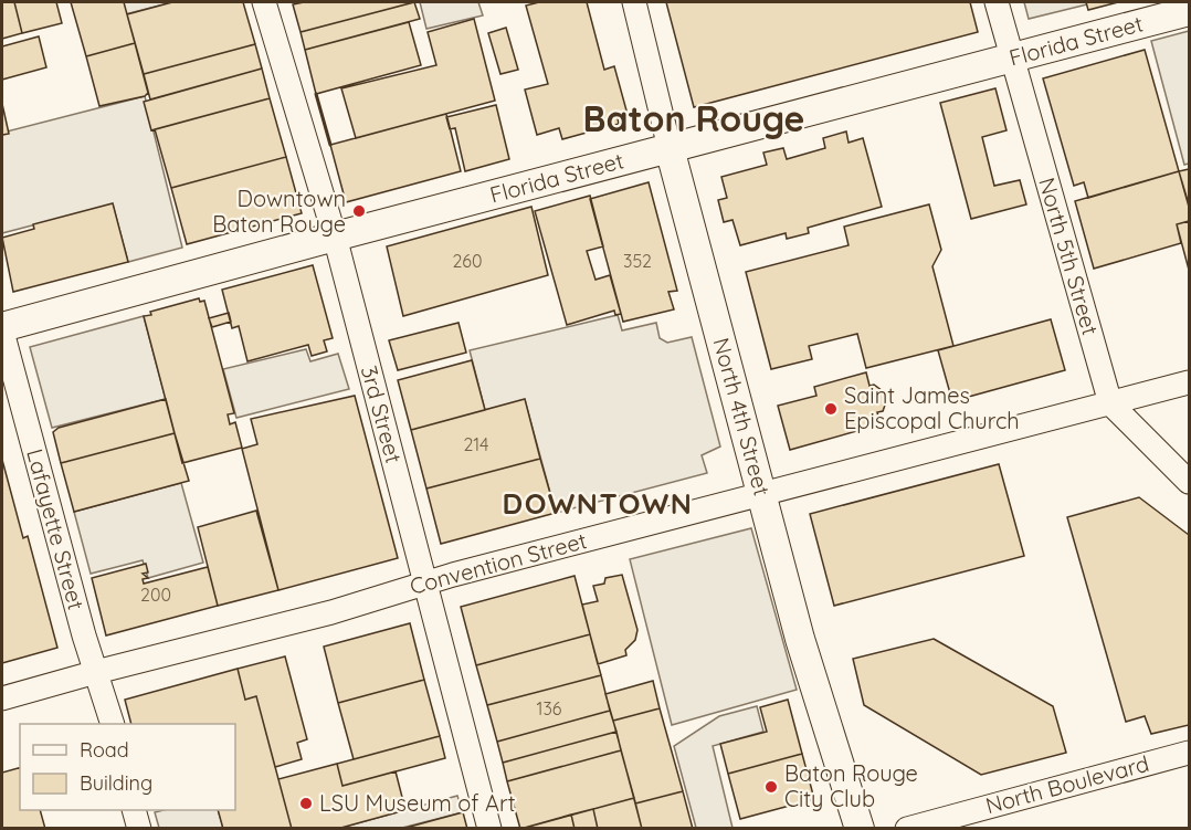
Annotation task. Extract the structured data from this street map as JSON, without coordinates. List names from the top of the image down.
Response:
{
  "streets": {
    "main road": ["Florida Street", "North 4th Street"],
    "street": [
      "North 5th Street",
      "3rd Street",
      "Lafayette Street",
      "Convention Street",
      "North Boulevard"
    ]
  },
  "crossings": [
    ["Florida Street", "North 5th Street"],
    ["Florida Street", "3rd Street"],
    ["Florida Street", "North 4th Street"],
    ["Florida Street", "Lafayette Street"],
    ["North 5th Street", "Convention Street"],
    ["3rd Street", "Convention Street"],
    ["North 4th Street", "Convention Street"],
    ["Lafayette Street", "Convention Street"]
  ],
  "districts": ["Baton Rouge", "DOWNTOWN"],
  "places": [
    "Downtown Baton Rouge",
    "Saint James Episcopal Church",
    "Baton Rouge City Club",
    "LSU Museum of Art"
  ],
  "house_numbers": [
    "260",
    "352",
    "214",
    "200",
    "136"
  ],
  "legend": ["Road", "Building"]
}
